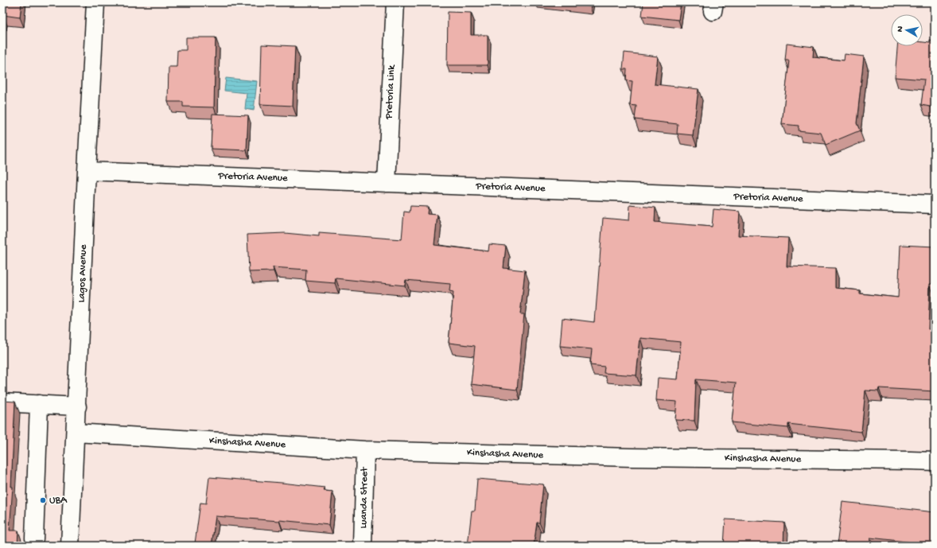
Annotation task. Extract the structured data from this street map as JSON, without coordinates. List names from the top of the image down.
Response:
{
  "streets": {
    "street": [
      "Pretoria Link",
      "Pretoria Avenue",
      "Lagos Avenue",
      "Kinshasha Avenue",
      "Luanda Street"
    ]
  },
  "crossings": [
    ["Pretoria Link", "Pretoria Avenue"],
    ["Pretoria Avenue", "Lagos Avenue"],
    ["Lagos Avenue", "Kinshasha Avenue"],
    ["Kinshasha Avenue", "Luanda Street"]
  ],
  "places": ["UBA"],
  "north": "left"
}
